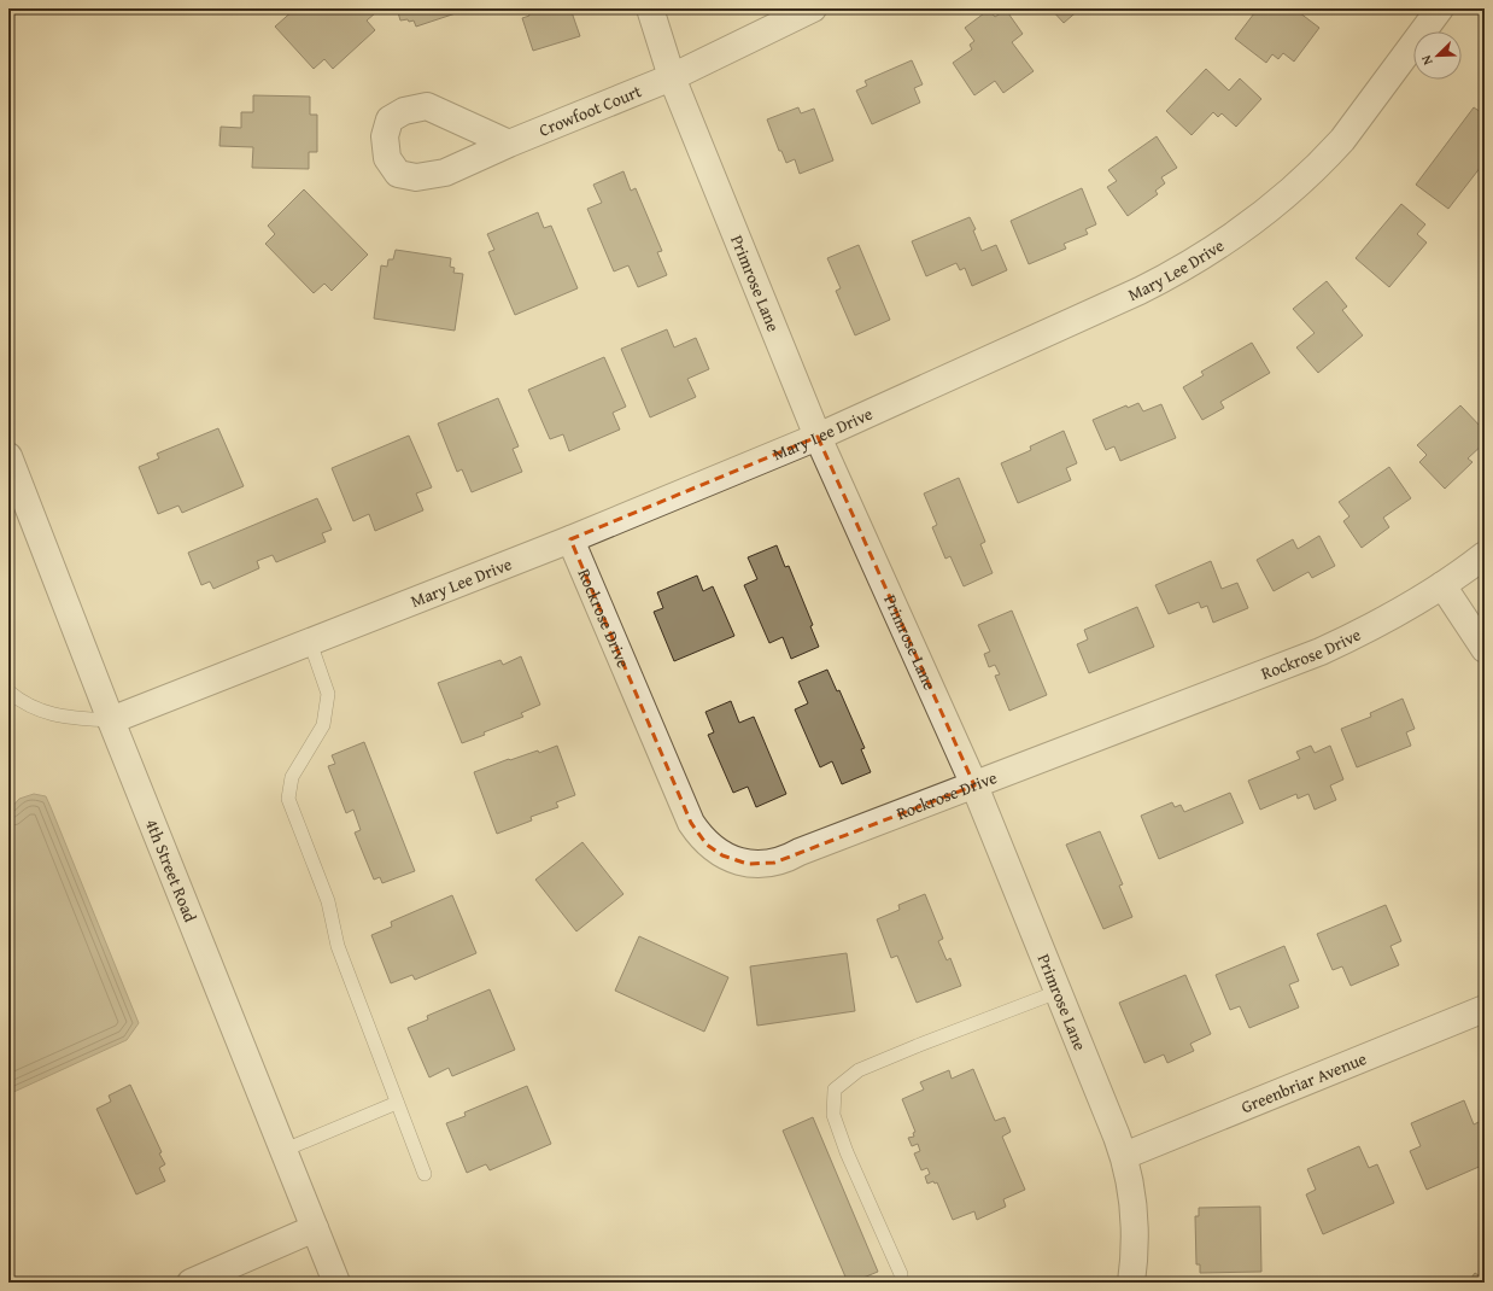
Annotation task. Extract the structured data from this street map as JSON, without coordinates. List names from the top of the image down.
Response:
{
  "streets": {
    "street": [
      "Crowfoot Court",
      "Mary Lee Drive",
      "Primrose Lane",
      "Rockrose Drive",
      "4th Street Road",
      "Greenbriar Avenue"
    ]
  },
  "crossings": [
    ["Crowfoot Court", "Primrose Lane"],
    ["Mary Lee Drive", "Primrose Lane"],
    ["Mary Lee Drive", "Rockrose Drive"],
    ["Mary Lee Drive", "4th Street Road"],
    ["Primrose Lane", "Rockrose Drive"],
    ["Primrose Lane", "Greenbriar Avenue"]
  ],
  "north": "bottom left"
}
